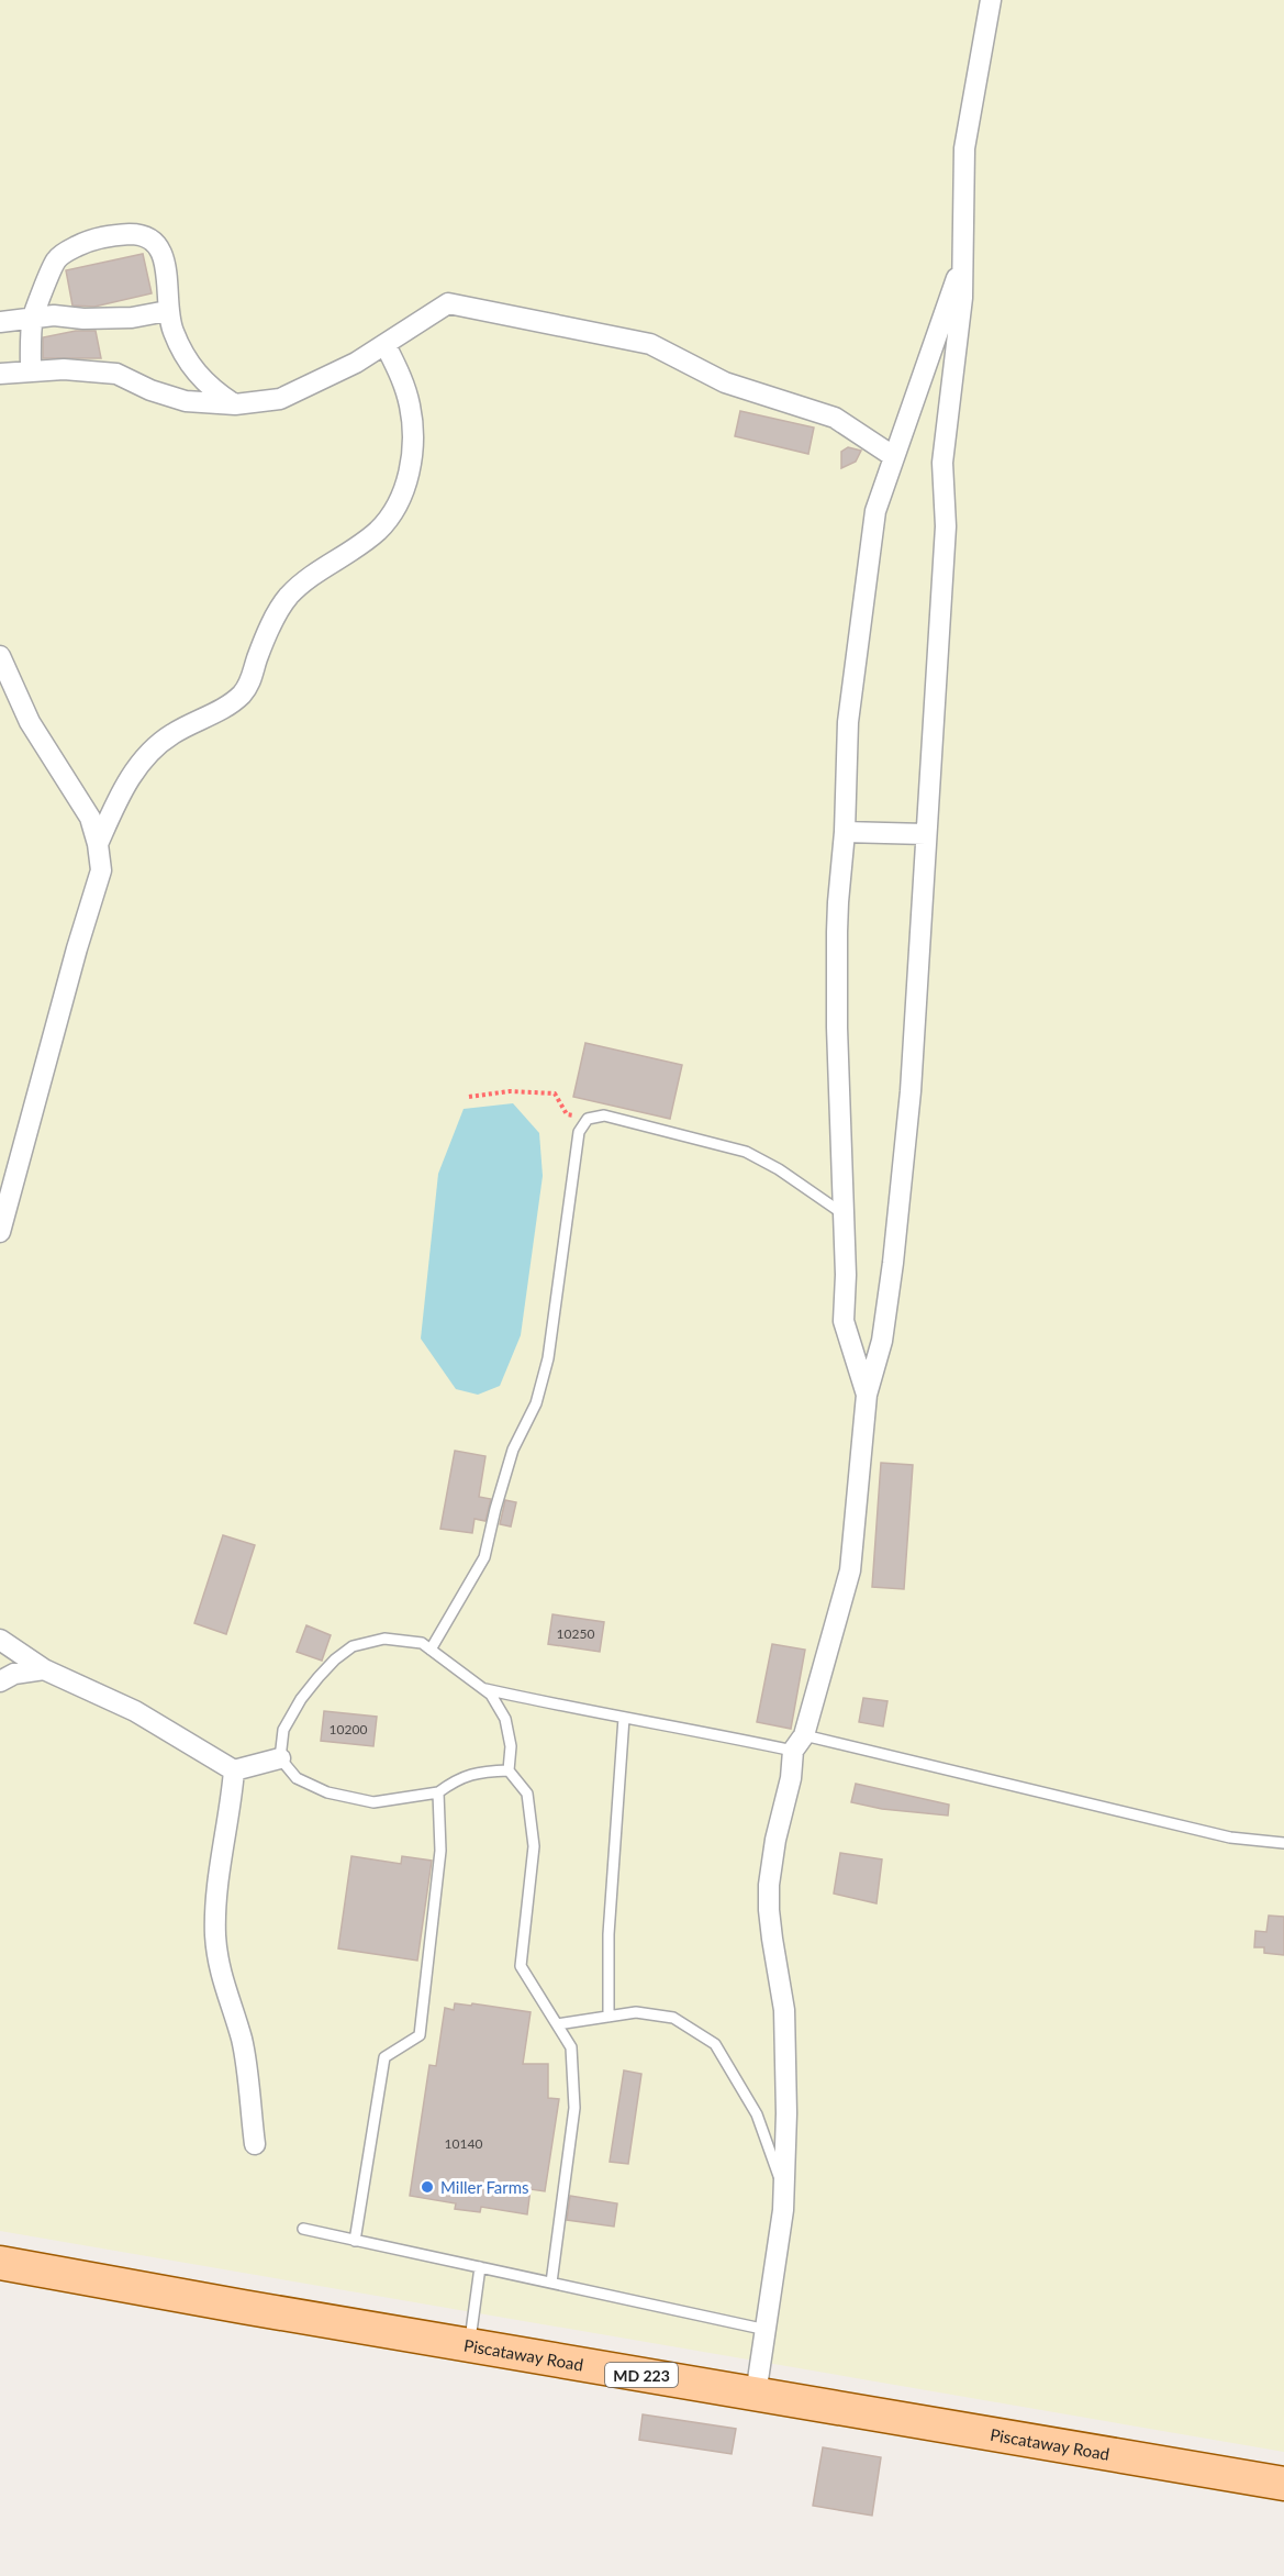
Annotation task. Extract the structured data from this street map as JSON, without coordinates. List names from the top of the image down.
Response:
{
  "streets": {
    "main road": ["Piscataway Road", "MD 223"]
  },
  "places": ["Miller Farms"],
  "house_numbers": ["10250", "10200", "10140"]
}
